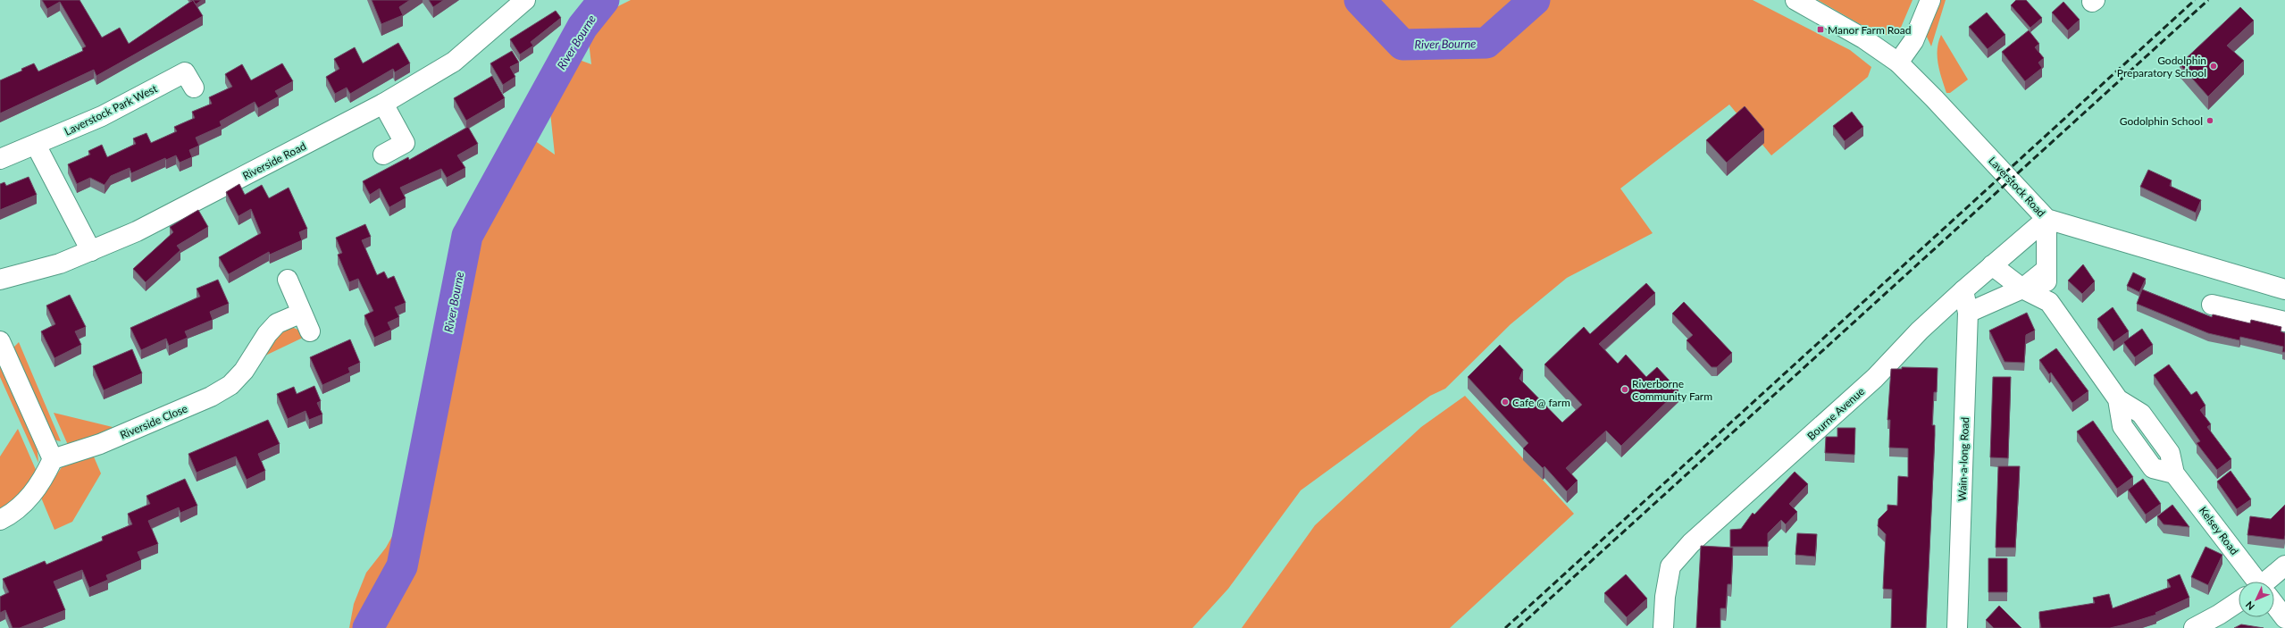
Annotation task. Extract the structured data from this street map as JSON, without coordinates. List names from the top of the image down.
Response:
{
  "streets": {
    "street": [
      "Laverstock Park West",
      "Riverside Road",
      "Laverstock Road",
      "Bourne Avenue",
      "Riverside Close",
      "Wain-a-long Road",
      "Kelsey Road"
    ]
  },
  "crossings": [
    ["Laverstock Road", "Bourne Avenue"],
    ["Laverstock Road", "Kelsey Road"],
    ["Bourne Avenue", "Wain-a-long Road"],
    ["Bourne Avenue", "Kelsey Road"]
  ],
  "water": ["River Bourne"],
  "places": {
    "transit": ["Manor Farm Road"],
    "other": [
      "Godolphin Preparatory School",
      "Godolphin School",
      "Riverborne Community Farm",
      "Cafe @ farm"
    ]
  },
  "north": "bottom left"
}
